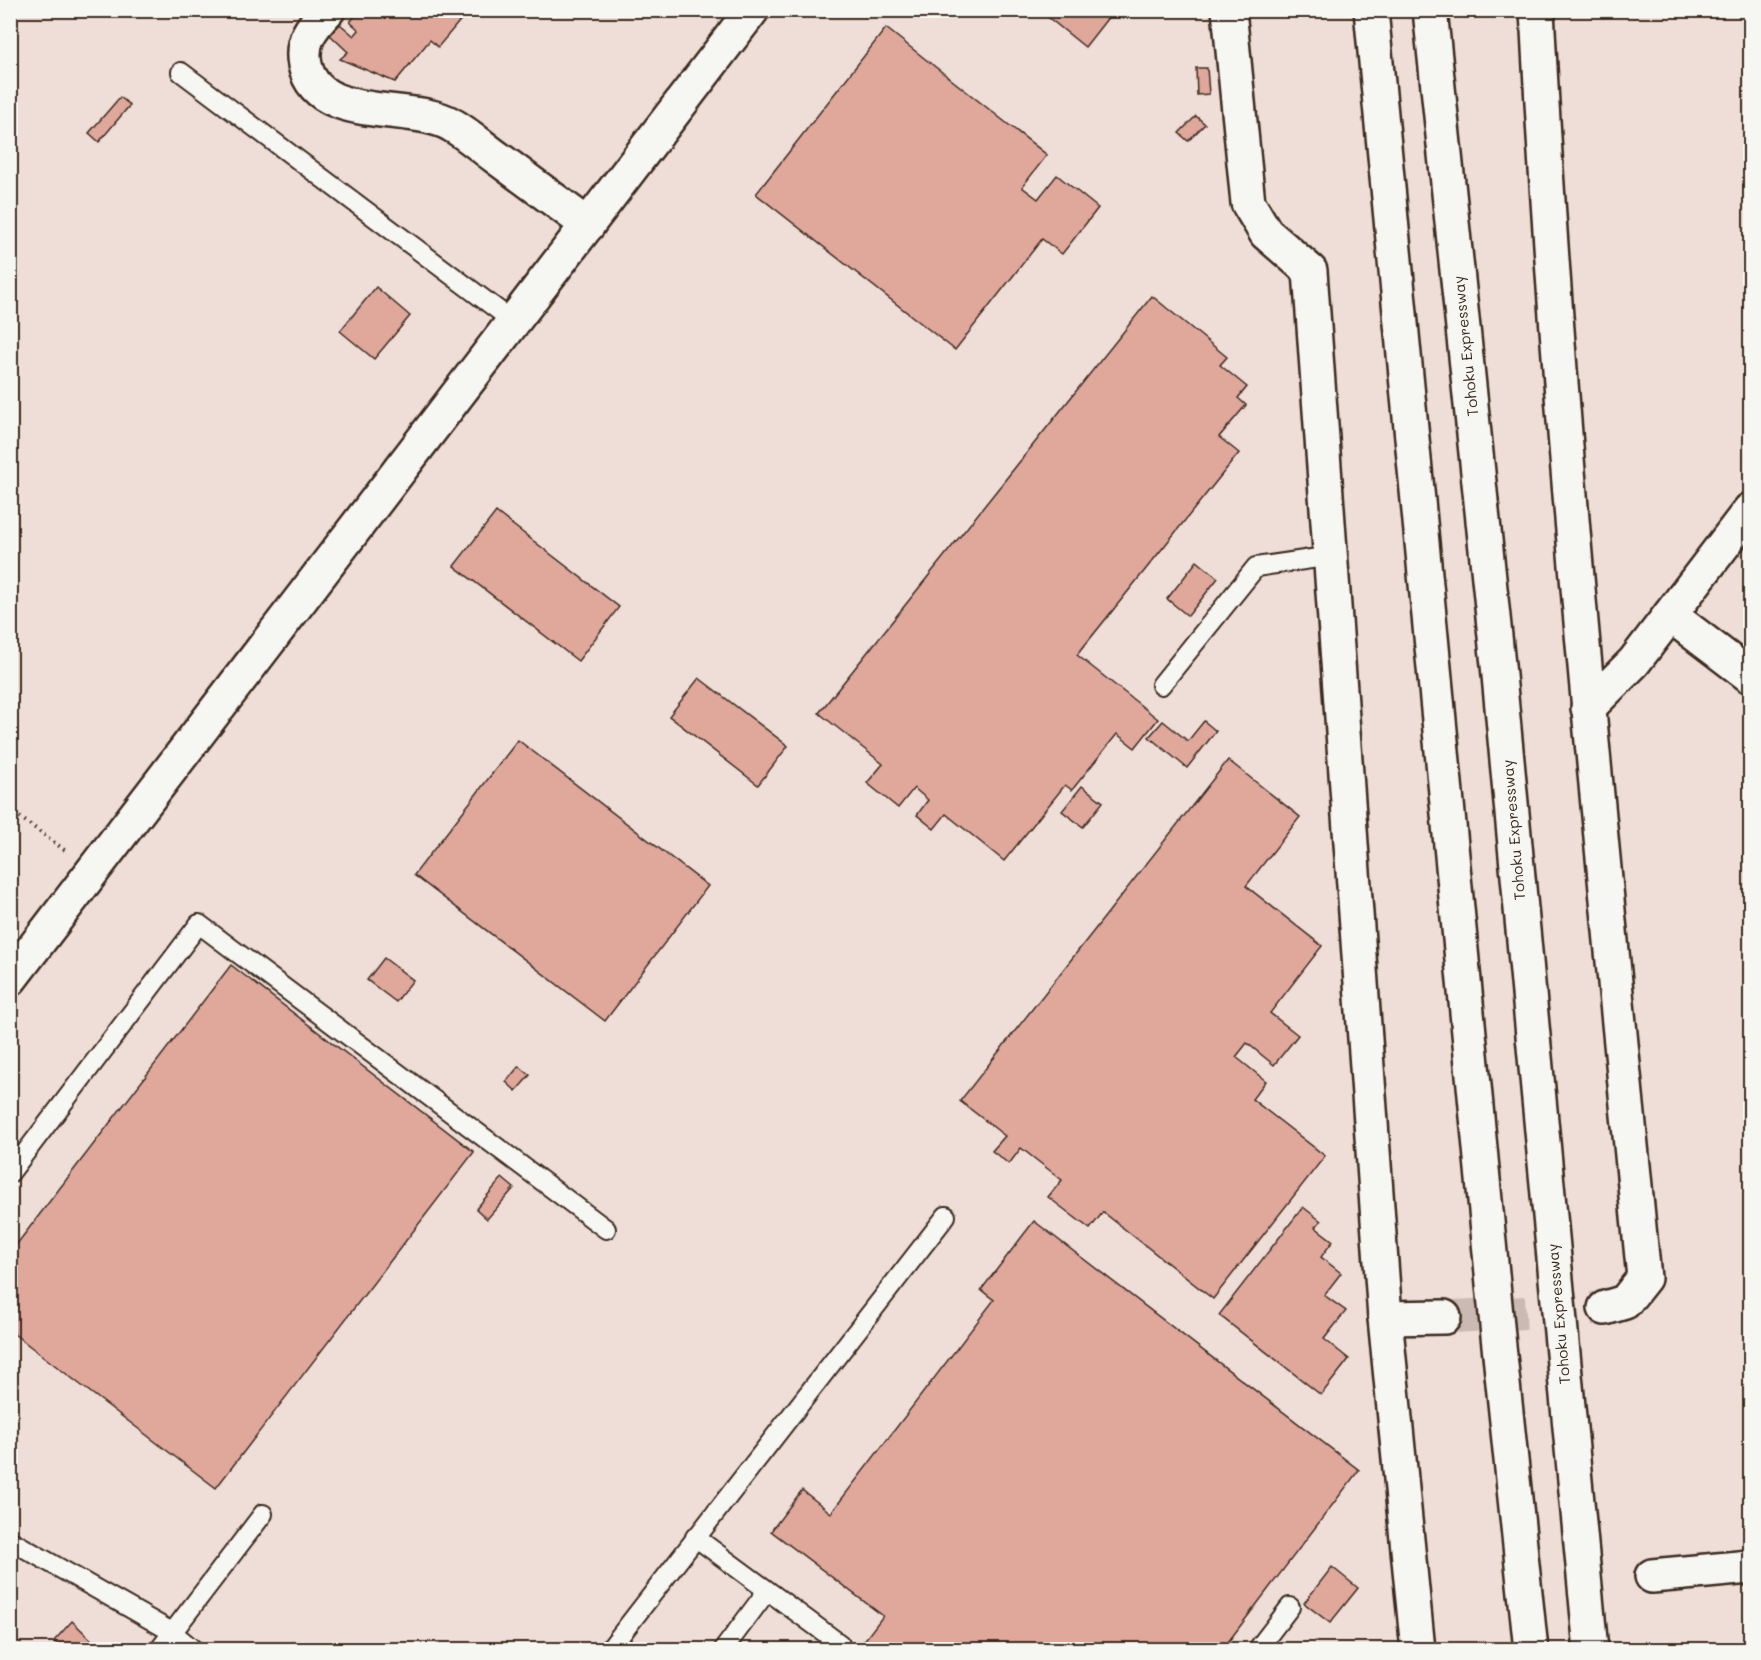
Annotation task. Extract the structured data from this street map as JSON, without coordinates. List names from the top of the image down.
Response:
{
  "streets": {
    "main road": ["Tohoku Expressway"]
  }
}
